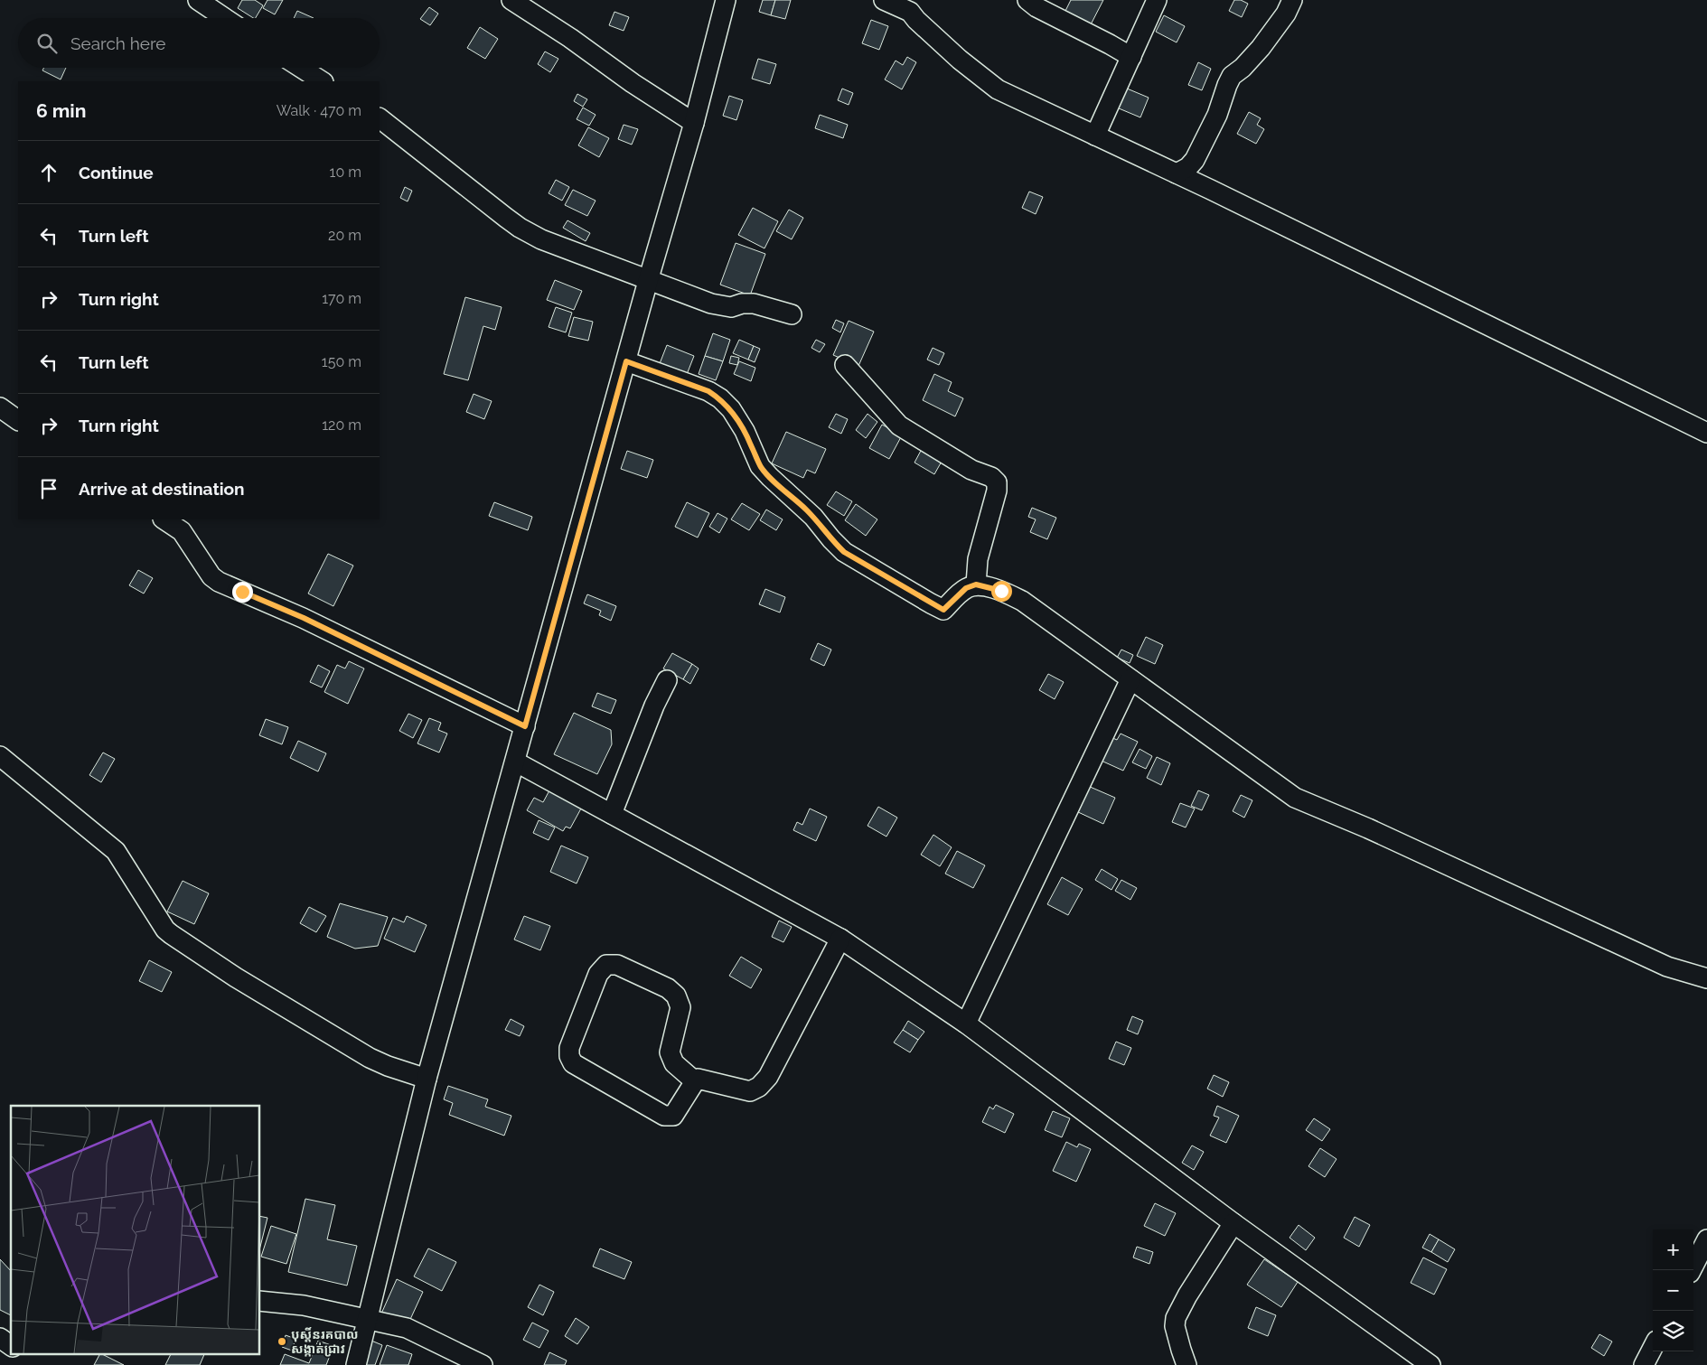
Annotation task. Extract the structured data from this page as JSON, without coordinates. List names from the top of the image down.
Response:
{
  "places": ["បុស្តិ៍នរគបាល សង្កាត់ជ្រាវ"],
  "page": {
    "search": "Search here",
    "heading": ["6 min", "Walk · 470 m"],
    "list": [
      ["Continue", "10 m"],
      ["Turn left", "20 m"],
      ["Turn right", "170 m"],
      ["Turn left", "150 m"],
      ["Turn right", "120 m"],
      "Arrive at destination"
    ],
    "map_buttons": ["+", "−"]
  }
}
